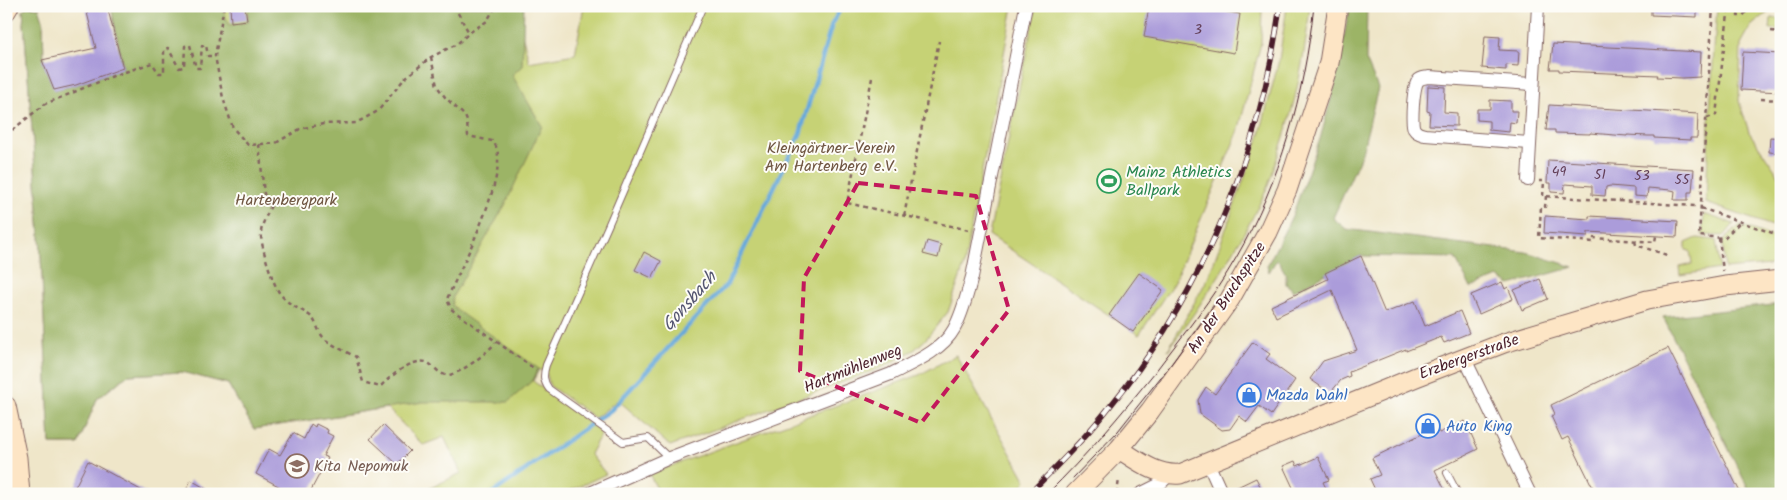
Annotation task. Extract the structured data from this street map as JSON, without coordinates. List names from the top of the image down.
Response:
{
  "streets": {
    "main road": ["An der Bruchspitze", "Erzbergerstraße"],
    "street": ["Hartmühlenweg"]
  },
  "water": ["Gonsbach"],
  "parks": ["Kleingärtner-Verein Am Hartenberg e.V.", "Hartenbergpark"],
  "places": {
    "sports": ["Mainz Athletics Ballpark"],
    "shop": ["Mazda Wahl", "Auto King"],
    "school or university": ["Kita Nepomuk"]
  },
  "house_numbers": [
    "3",
    "49",
    "51",
    "53",
    "55"
  ]
}
